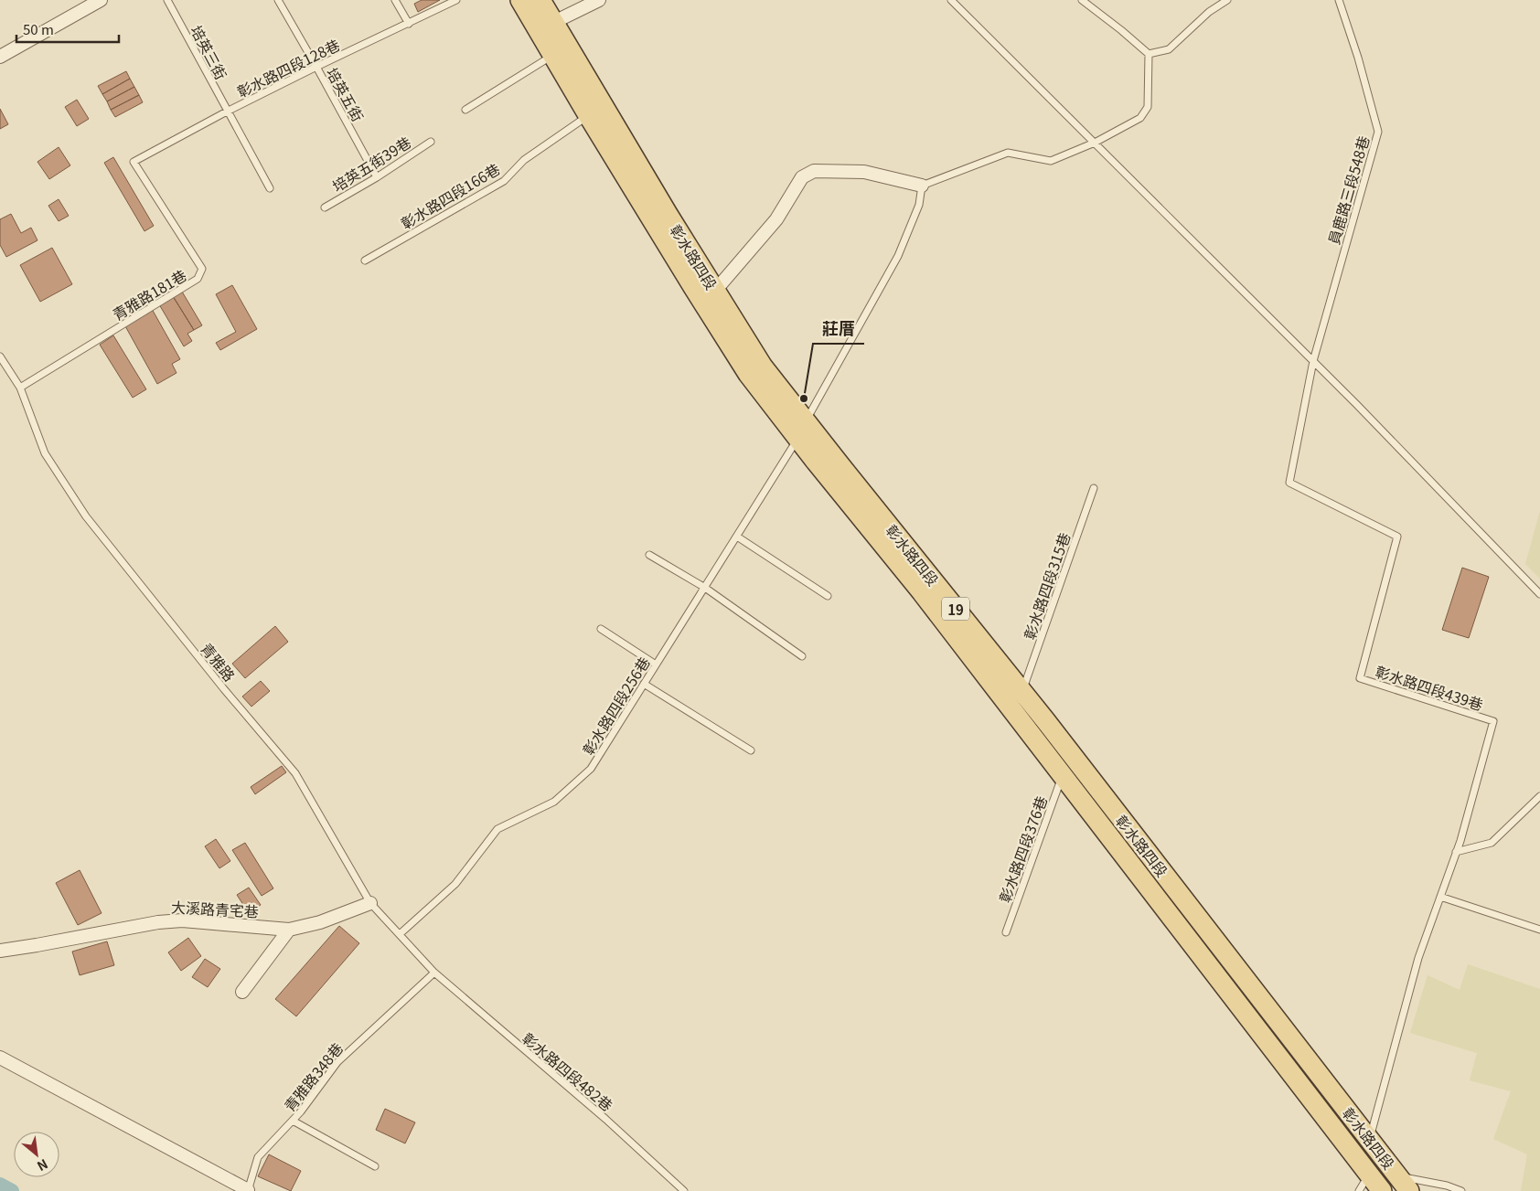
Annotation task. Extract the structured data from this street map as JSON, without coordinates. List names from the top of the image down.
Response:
{
  "streets": {
    "main road": ["彰水路四段", "19"],
    "street": ["大溪路青宅巷"],
    "lane": [
      "培英三街",
      "彰水路四段128巷",
      "培英五街",
      "培英五街39巷",
      "員鹿路三段548巷",
      "彰水路四段166巷",
      "青雅路181巷",
      "彰水路四段315巷",
      "青雅路",
      "彰水路四段439巷",
      "彰水路四段256巷",
      "彰水路四段376巷",
      "彰水路四段482巷",
      "青雅路348巷"
    ]
  },
  "crossings": [
    ["培英三街", "彰水路四段128巷"],
    ["彰水路四段128巷", "培英五街"],
    ["彰水路四段128巷", "青雅路181巷"],
    ["培英五街", "培英五街39巷"],
    ["員鹿路三段548巷", "彰水路四段439巷"],
    ["彰水路四段166巷", "彰水路四段"],
    ["彰水路四段", "彰水路四段315巷"],
    ["彰水路四段", "彰水路四段439巷"],
    ["彰水路四段", "彰水路四段256巷"],
    ["彰水路四段", "彰水路四段376巷"],
    ["青雅路181巷", "青雅路"],
    ["青雅路", "彰水路四段256巷"],
    ["青雅路", "大溪路青宅巷"],
    ["青雅路", "彰水路四段482巷"],
    ["青雅路", "青雅路348巷"],
    ["彰水路四段482巷", "青雅路348巷"]
  ],
  "places": ["莊厝"],
  "scale_bar": "50 m",
  "north": "bottom right"
}
